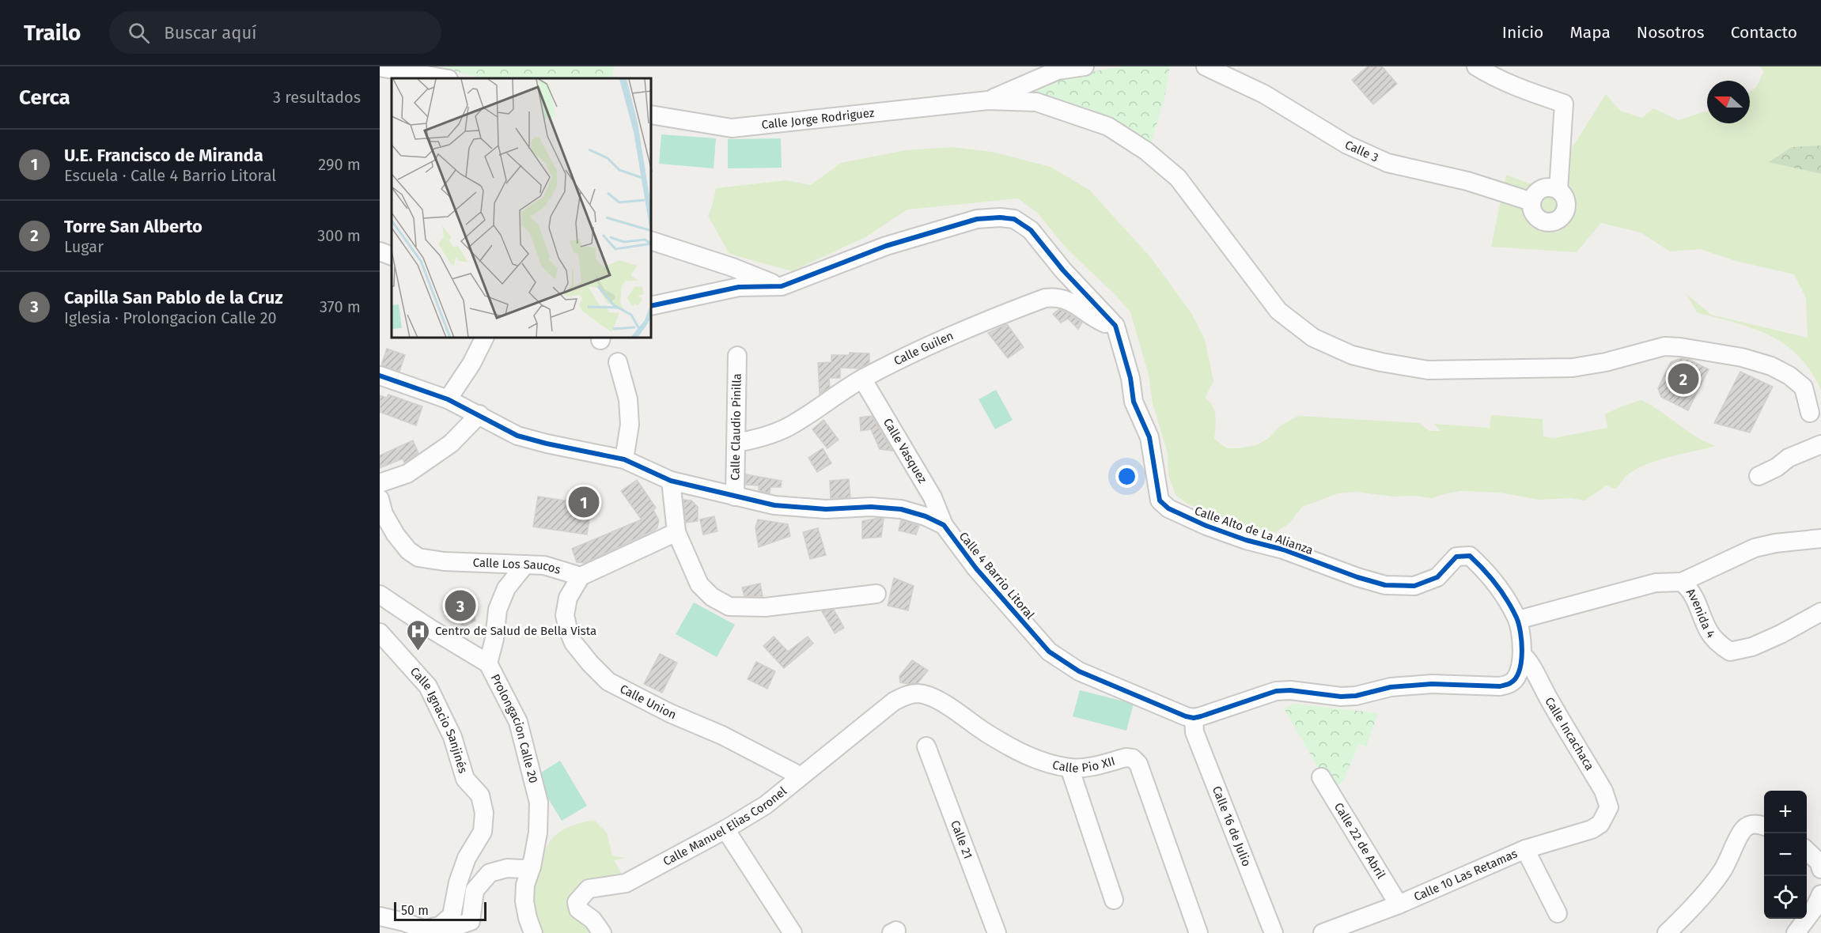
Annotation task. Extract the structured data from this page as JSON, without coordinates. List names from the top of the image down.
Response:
{
  "streets": {
    "street": [
      "Calle Jorge Rodriguez",
      "Calle 3",
      "Calle Guilen",
      "Calle Claudio Pinilla",
      "Calle Vasquez",
      "Calle Alto de La Alianza",
      "Calle Los Saucos",
      "Calle 4 Barrio Litoral",
      "Avenida 4",
      "Calle Union",
      "Calle Ignacio Sanjinés",
      "Prolongacion Calle 20",
      "Calle Incachaca",
      "Calle Pio XII",
      "Calle Manuel Elias Coronel",
      "Calle 16 de Julio",
      "Calle 21",
      "Calle 22 de Abril",
      "Calle 10 Las Retamas"
    ]
  },
  "crossings": [
    ["Calle Guilen", "Calle Claudio Pinilla"],
    ["Calle Guilen", "Calle Vasquez"],
    ["Calle Guilen", "Calle Alto de La Alianza"],
    ["Calle Claudio Pinilla", "Calle 4 Barrio Litoral"],
    ["Calle Vasquez", "Calle 4 Barrio Litoral"],
    ["Calle Alto de La Alianza", "Avenida 4"],
    ["Calle Los Saucos", "Calle Union"],
    ["Calle 4 Barrio Litoral", "Calle 16 de Julio"],
    ["Calle Union", "Calle Manuel Elias Coronel"],
    ["Calle Incachaca", "Calle 10 Las Retamas"],
    ["Calle Pio XII", "Calle Manuel Elias Coronel"],
    ["Calle 22 de Abril", "Calle 10 Las Retamas"]
  ],
  "places": {
    "hospital": ["Centro de Salud de Bella Vista"]
  },
  "scale_bar": "50 m",
  "north": "left",
  "page": {
    "header": "Trailo",
    "search": "Buscar aquí",
    "nav": [
      "Inicio",
      "Mapa",
      "Nosotros",
      "Contacto"
    ],
    "heading": ["Cerca", "3 resultados"],
    "list": [
      {
        "mark": "1",
        "name": "U.E. Francisco de Miranda",
        "note": "Escuela · Calle 4 Barrio Litoral",
        "value": "290 m"
      },
      {
        "mark": "2",
        "name": "Torre San Alberto",
        "note": "Lugar",
        "value": "300 m"
      },
      {
        "mark": "3",
        "name": "Capilla San Pablo de la Cruz",
        "note": "Iglesia · Prolongacion Calle 20",
        "value": "370 m"
      }
    ],
    "pins": ["2", "1", "3"],
    "map_buttons": ["+", "−"],
    "scale": "50 m"
  }
}
